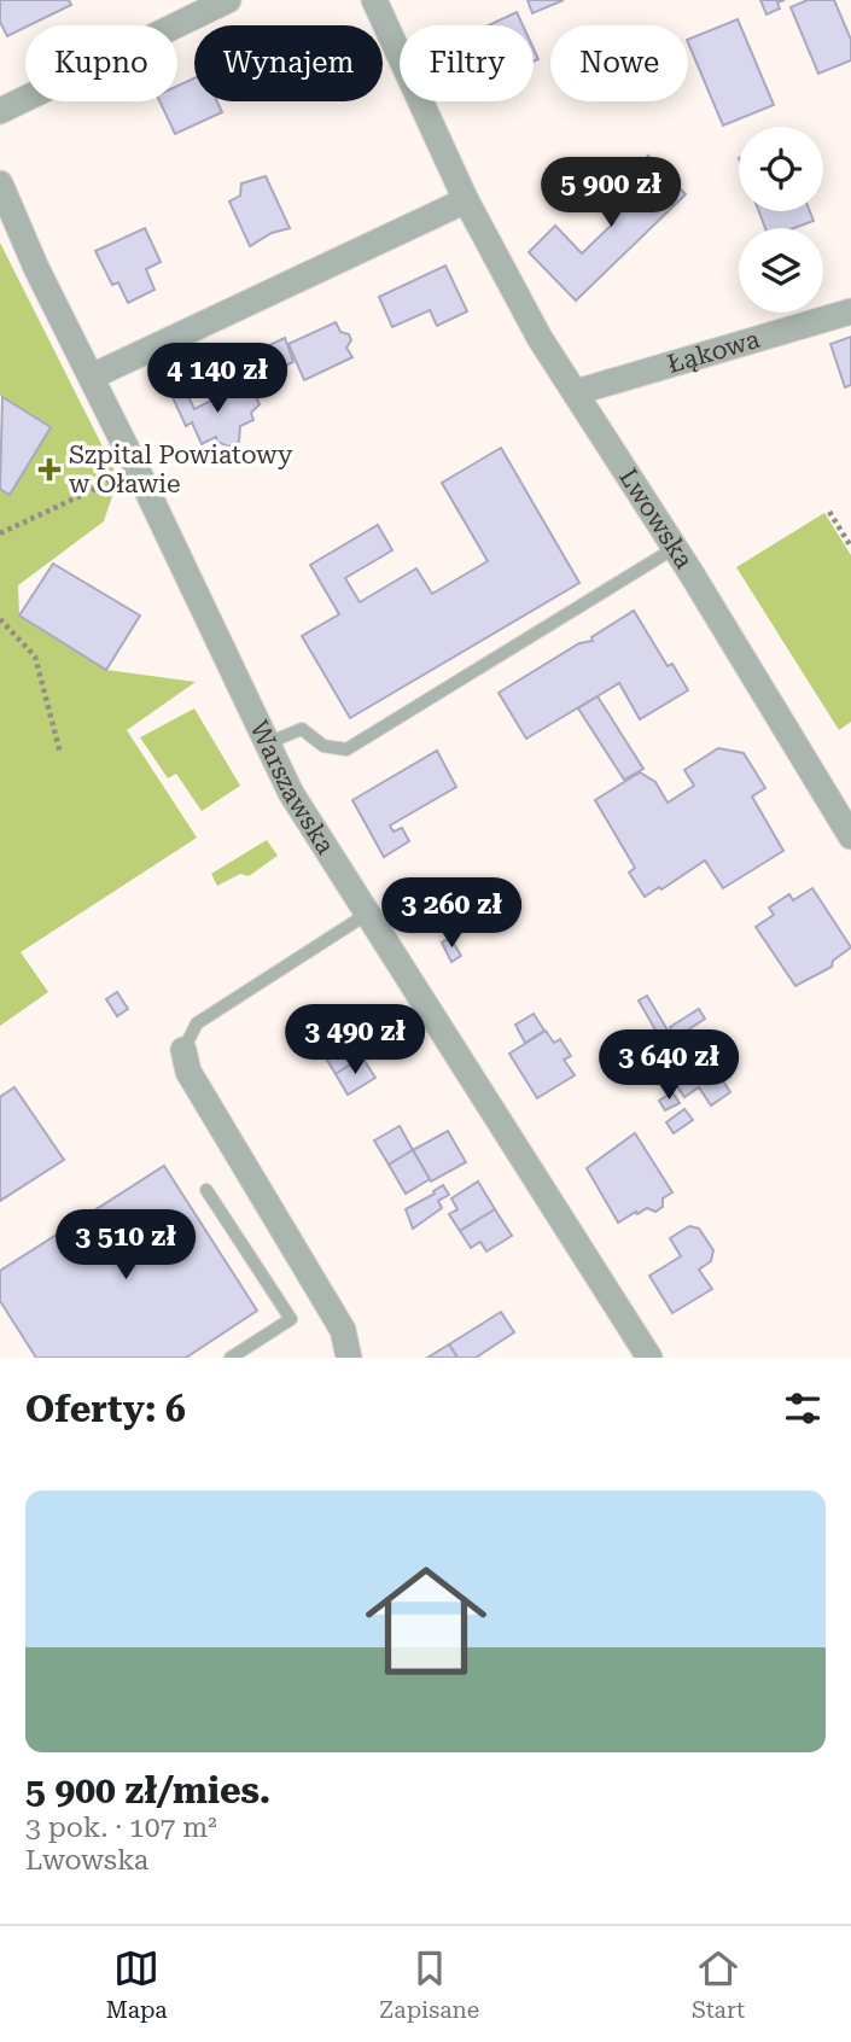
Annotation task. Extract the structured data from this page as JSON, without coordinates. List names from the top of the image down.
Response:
{
  "streets": {
    "street": ["Łąkowa", "Lwowska", "Warszawska"]
  },
  "crossings": [
    ["Łąkowa", "Lwowska"]
  ],
  "places": {
    "health": ["Szpital Powiatowy w Oławie"]
  },
  "page": {
    "chip": [
      "Kupno",
      "Wynajem",
      "Filtry",
      "Nowe"
    ],
    "price": [
      "5 900 zł",
      "4 140 zł",
      "3 260 zł",
      "3 490 zł",
      "3 640 zł",
      "3 510 zł"
    ],
    "heading": "Oferty: 6",
    "list": [
      {
        "name": "5 900 zł/mies.",
        "note": "3 pok. · 107 m² · Lwowska"
      }
    ],
    "tabs": ["Mapa", "Zapisane", "Start"]
  }
}
